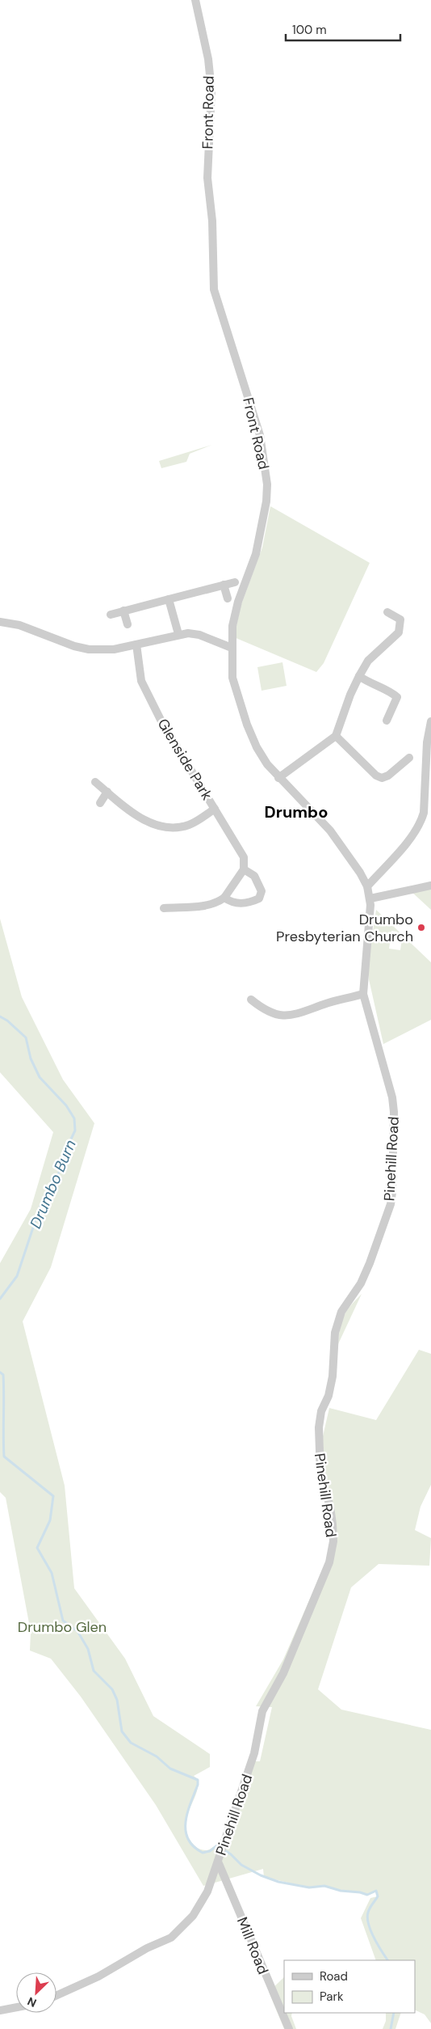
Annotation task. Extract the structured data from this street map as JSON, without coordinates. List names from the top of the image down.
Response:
{
  "streets": {
    "street": [
      "Front Road",
      "Glenside Park",
      "Pinehill Road",
      "Mill Road"
    ]
  },
  "crossings": [
    ["Front Road", "Pinehill Road"],
    ["Pinehill Road", "Mill Road"]
  ],
  "districts": ["Drumbo"],
  "water": ["Drumbo Burn"],
  "parks": ["Drumbo Glen"],
  "places": ["Drumbo Presbyterian Church"],
  "legend": ["Road", "Park"],
  "scale_bar": "100 m",
  "north": "bottom left"
}
